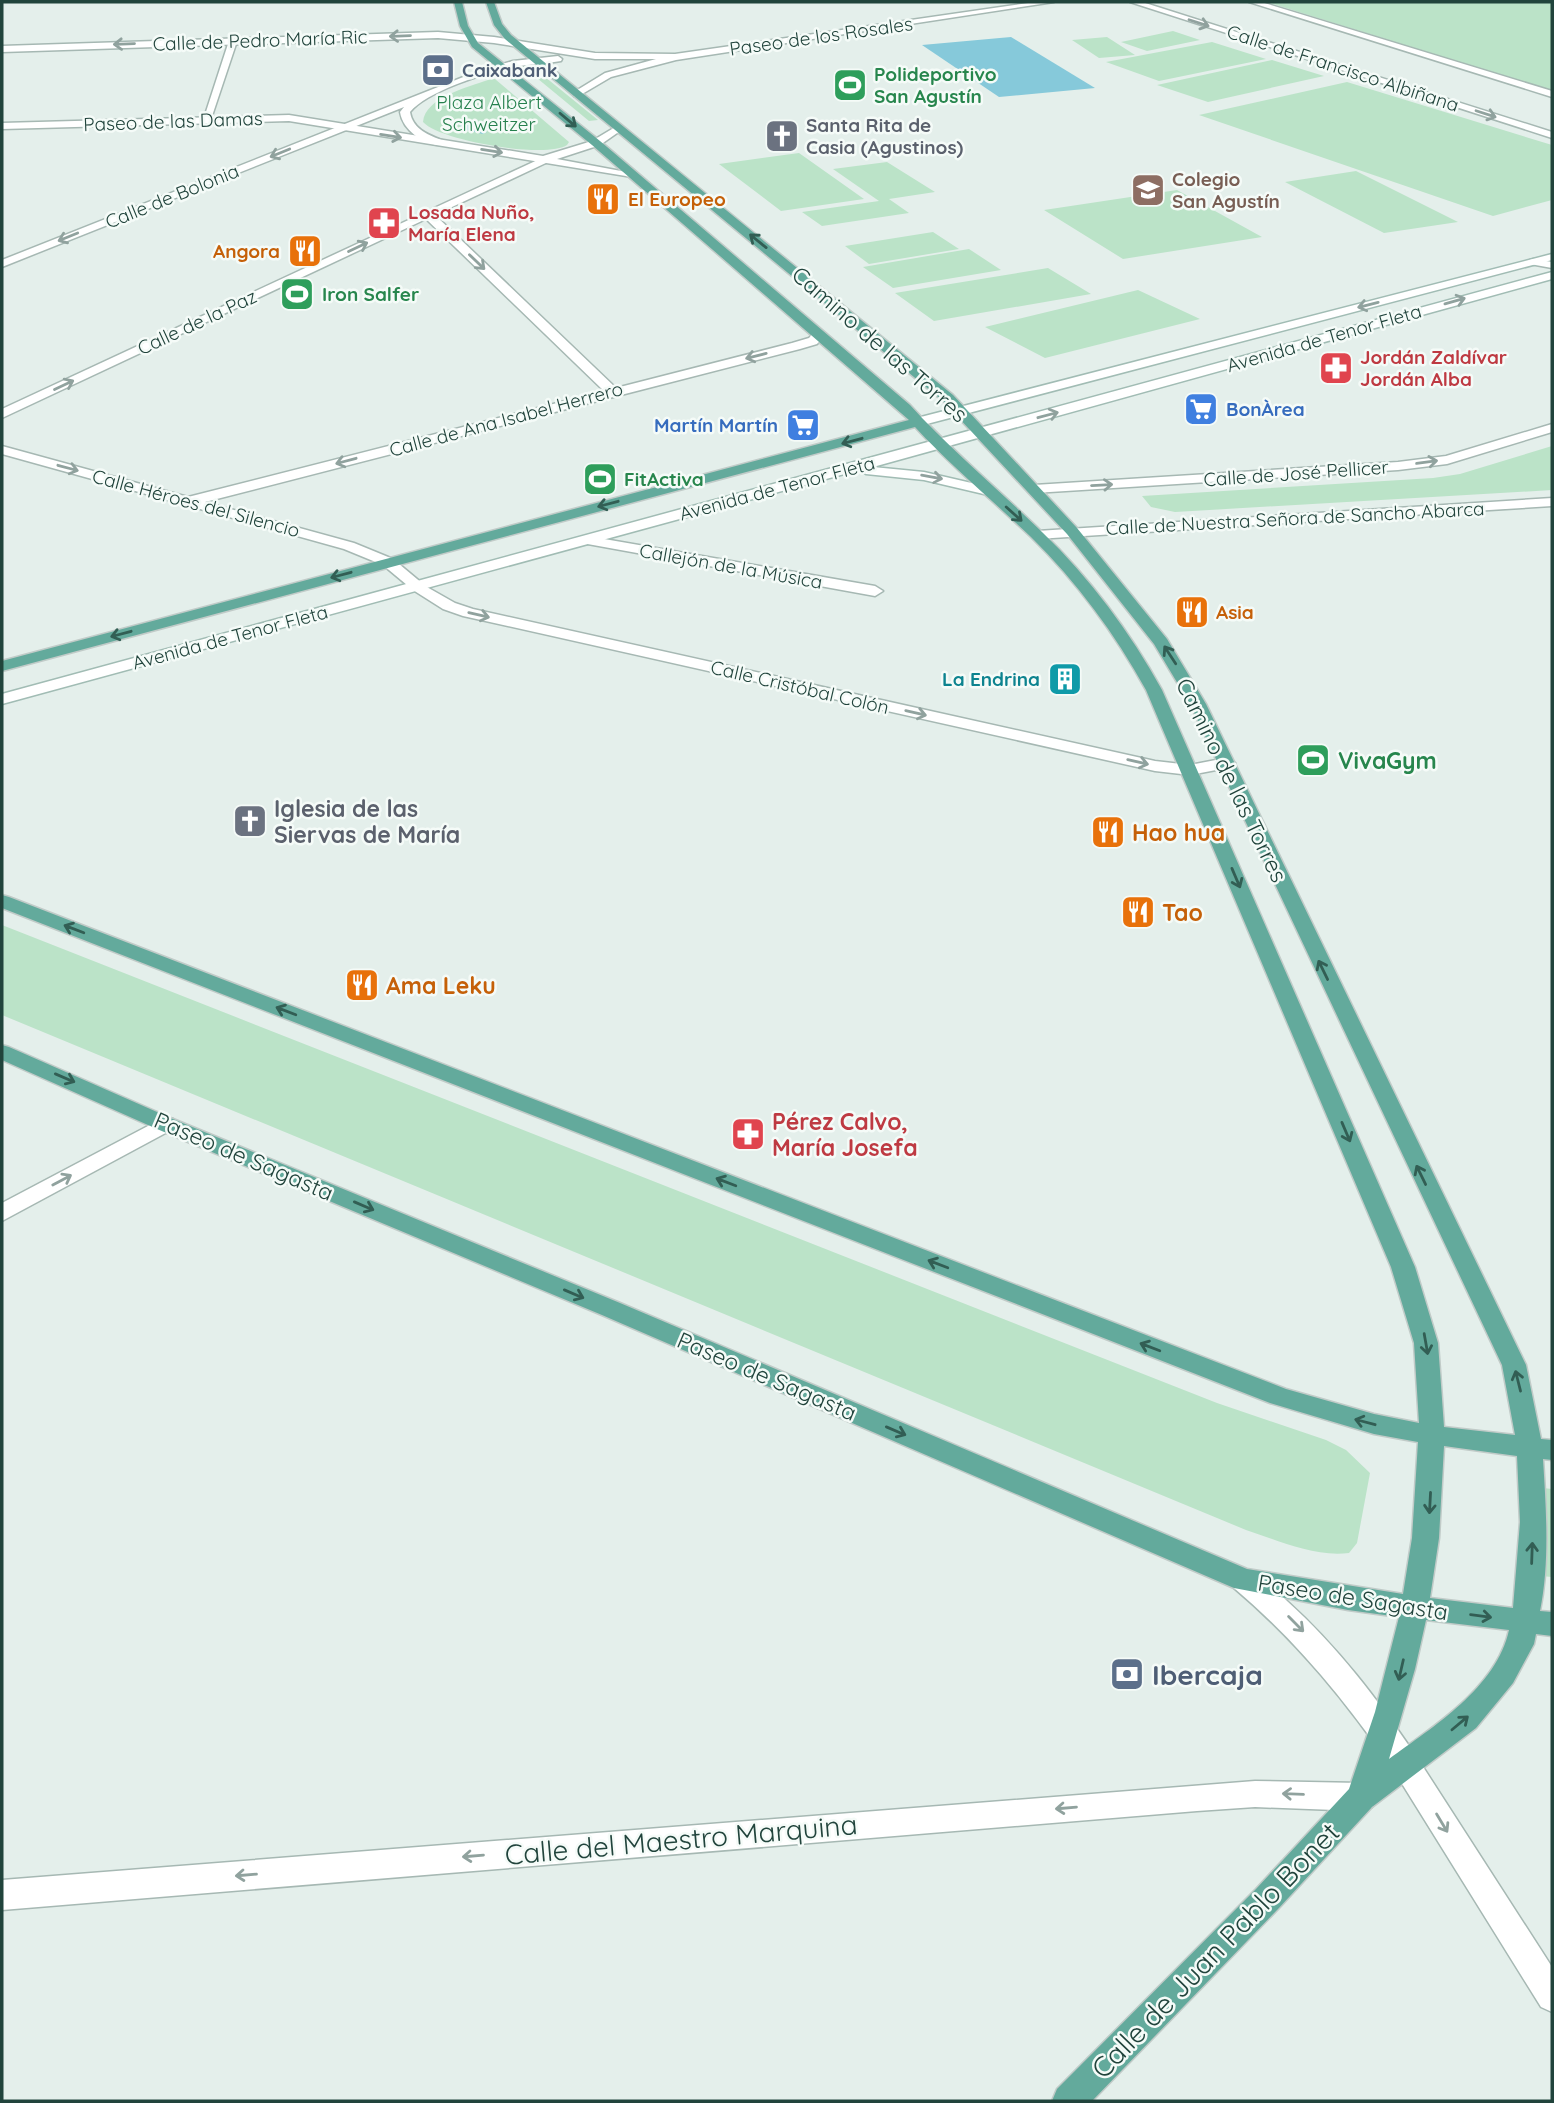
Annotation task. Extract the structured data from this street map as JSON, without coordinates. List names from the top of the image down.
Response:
{
  "streets": {
    "main road": [
      "Avenida de Tenor Fleta",
      "Camino de las Torres",
      "Paseo de Sagasta",
      "Calle de Juan Pablo Bonet"
    ],
    "street": [
      "Paseo de los Rosales",
      "Calle de Pedro María Ric",
      "Calle de Francisco Albiñana",
      "Paseo de las Damas",
      "Calle de Bolonia",
      "Calle de la Paz",
      "Calle de Ana Isabel Herrero",
      "Calle de José Pellicer",
      "Calle Héroes del Silencio",
      "Calle de Nuestra Señora de Sancho Abarca",
      "Callejón de la Música",
      "Calle Cristóbal Colón",
      "Calle del Maestro Marquina"
    ]
  },
  "crossings": [
    ["Paseo de los Rosales", "Calle de Pedro María Ric"],
    ["Paseo de los Rosales", "Camino de las Torres"],
    ["Calle de Pedro María Ric", "Camino de las Torres"],
    ["Paseo de las Damas", "Calle de Bolonia"],
    ["Avenida de Tenor Fleta", "Camino de las Torres"],
    ["Avenida de Tenor Fleta", "Calle Héroes del Silencio"],
    ["Avenida de Tenor Fleta", "Callejón de la Música"],
    ["Avenida de Tenor Fleta", "Calle Cristóbal Colón"],
    ["Camino de las Torres", "Calle de Ana Isabel Herrero"],
    ["Camino de las Torres", "Calle de José Pellicer"],
    ["Camino de las Torres", "Calle de Nuestra Señora de Sancho Abarca"],
    ["Camino de las Torres", "Calle Cristóbal Colón"],
    ["Camino de las Torres", "Paseo de Sagasta"],
    ["Camino de las Torres", "Calle de Juan Pablo Bonet"],
    ["Calle de Ana Isabel Herrero", "Calle Héroes del Silencio"],
    ["Calle Héroes del Silencio", "Calle Cristóbal Colón"],
    ["Paseo de Sagasta", "Calle de Juan Pablo Bonet"],
    ["Calle del Maestro Marquina", "Calle de Juan Pablo Bonet"]
  ],
  "one_way": [
    "Calle de Bolonia",
    "Calle de la Paz",
    "Calle de Ana Isabel Herrero",
    "Calle de José Pellicer",
    "Calle Héroes del Silencio",
    "Calle Cristóbal Colón",
    "Calle del Maestro Marquina"
  ],
  "parks": ["Plaza Albert Schweitzer"],
  "places": {
    "bank": ["Caixabank", "Ibercaja"],
    "sports": [
      "Polideportivo San Agustín",
      "Iron Salfer",
      "FitActiva",
      "VivaGym"
    ],
    "church": ["Santa Rita de Casia (Agustinos)", "Iglesia de las Siervas de María"],
    "school or university": ["Colegio San Agustín"],
    "restaurant": [
      "El Europeo",
      "Angora",
      "Asia",
      "Hao hua",
      "Tao",
      "Ama Leku"
    ],
    "pharmacy": ["Losada Nuño, María Elena", "Jordán Zaldívar Jordán Alba", "Pérez Calvo, María Josefa"],
    "supermarket": ["BonÀrea", "Martín Martín"],
    "building": ["La Endrina"]
  }
}
